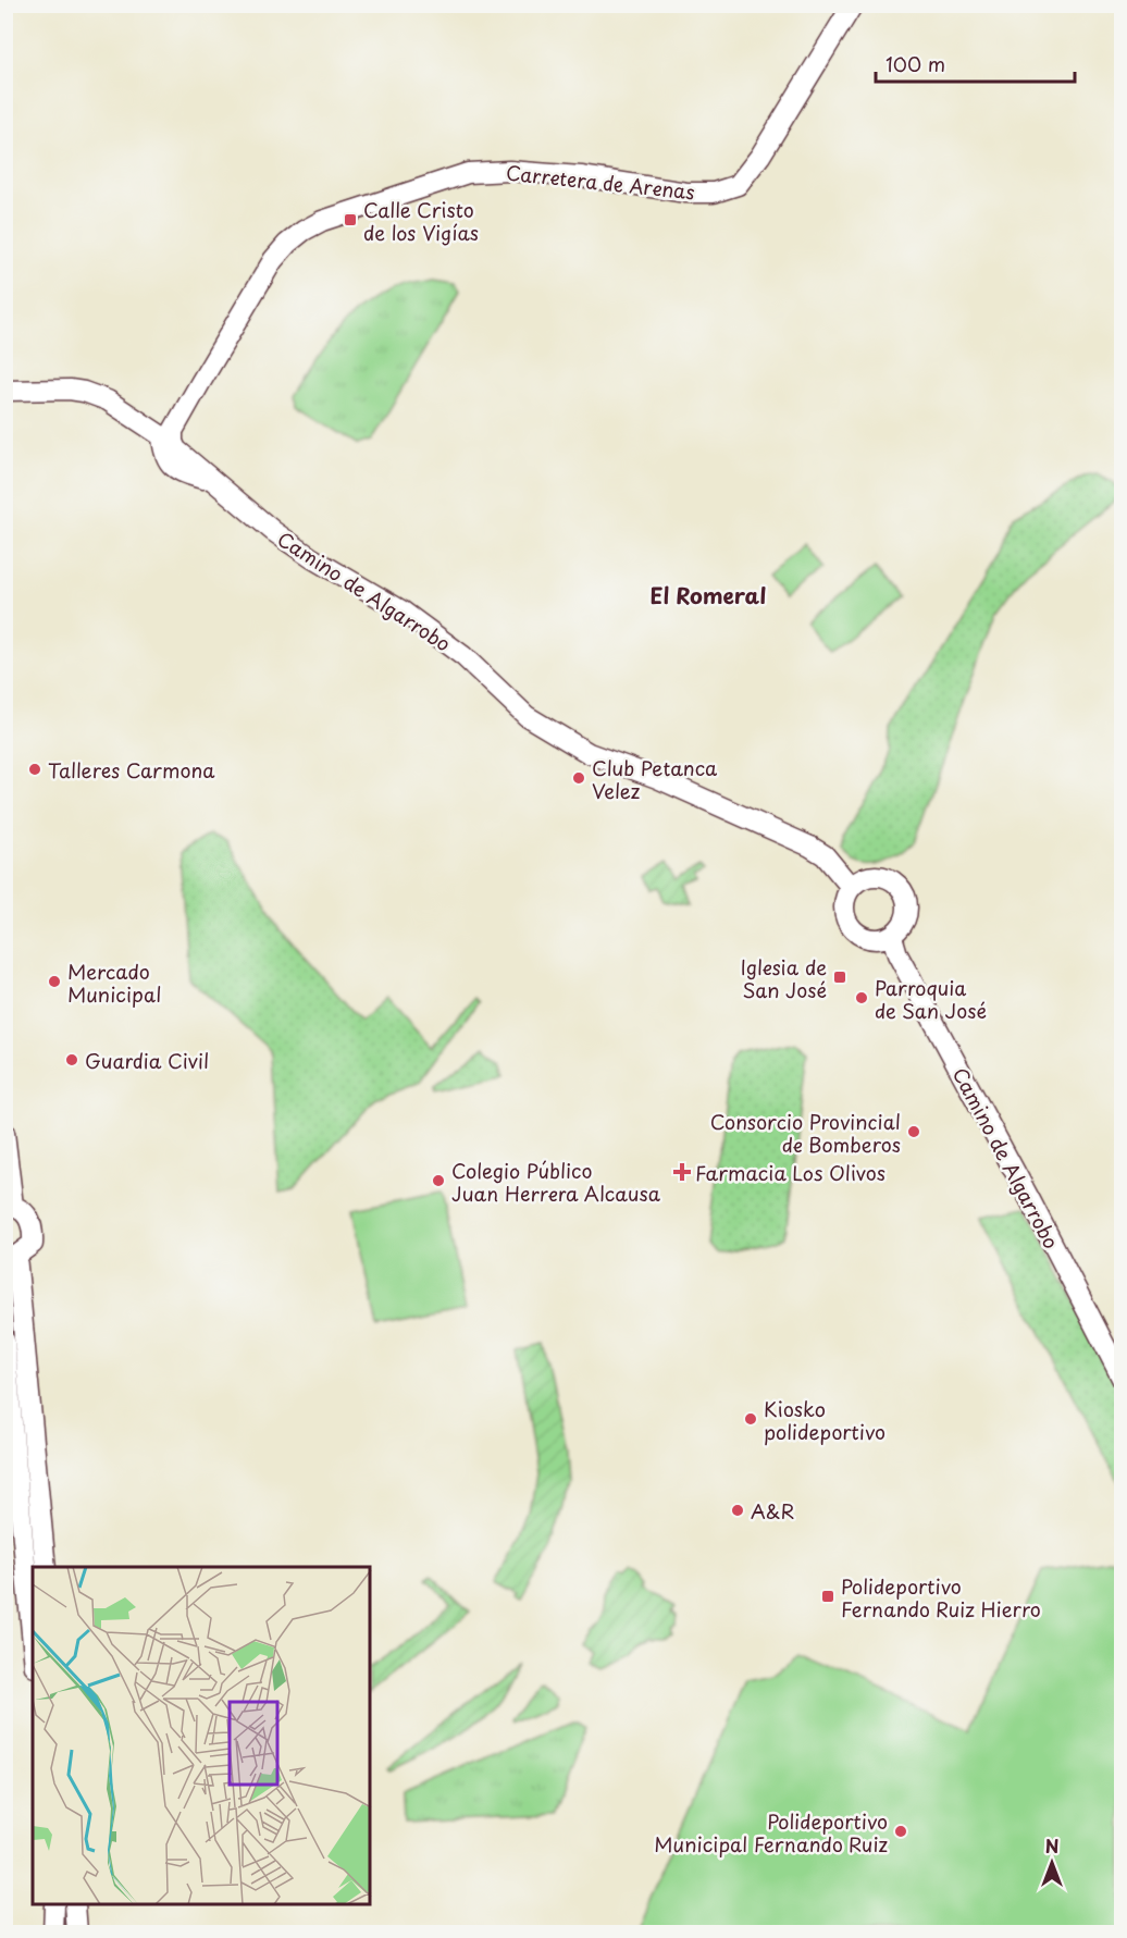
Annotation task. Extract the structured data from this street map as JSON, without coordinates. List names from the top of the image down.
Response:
{
  "streets": {
    "street": ["Carretera de Arenas", "Camino de Algarrobo"]
  },
  "crossings": [
    ["Carretera de Arenas", "Camino de Algarrobo"]
  ],
  "districts": ["El Romeral"],
  "places": {
    "transit": ["Calle Cristo de los Vigías", "Iglesia de San José", "Polideportivo Fernando Ruiz Hierro"],
    "other": [
      "Talleres Carmona",
      "Club Petanca Velez",
      "Mercado Municipal",
      "Parroquia de San José",
      "Guardia Civil",
      "Consorcio Provincial de Bomberos",
      "Colegio Público Juan Herrera Alcausa",
      "Kiosko polideportivo",
      "A&R",
      "Polideportivo Municipal Fernando Ruiz"
    ],
    "health": ["Farmacia Los Olivos"]
  },
  "scale_bar": "100 m",
  "north": "top"
}
